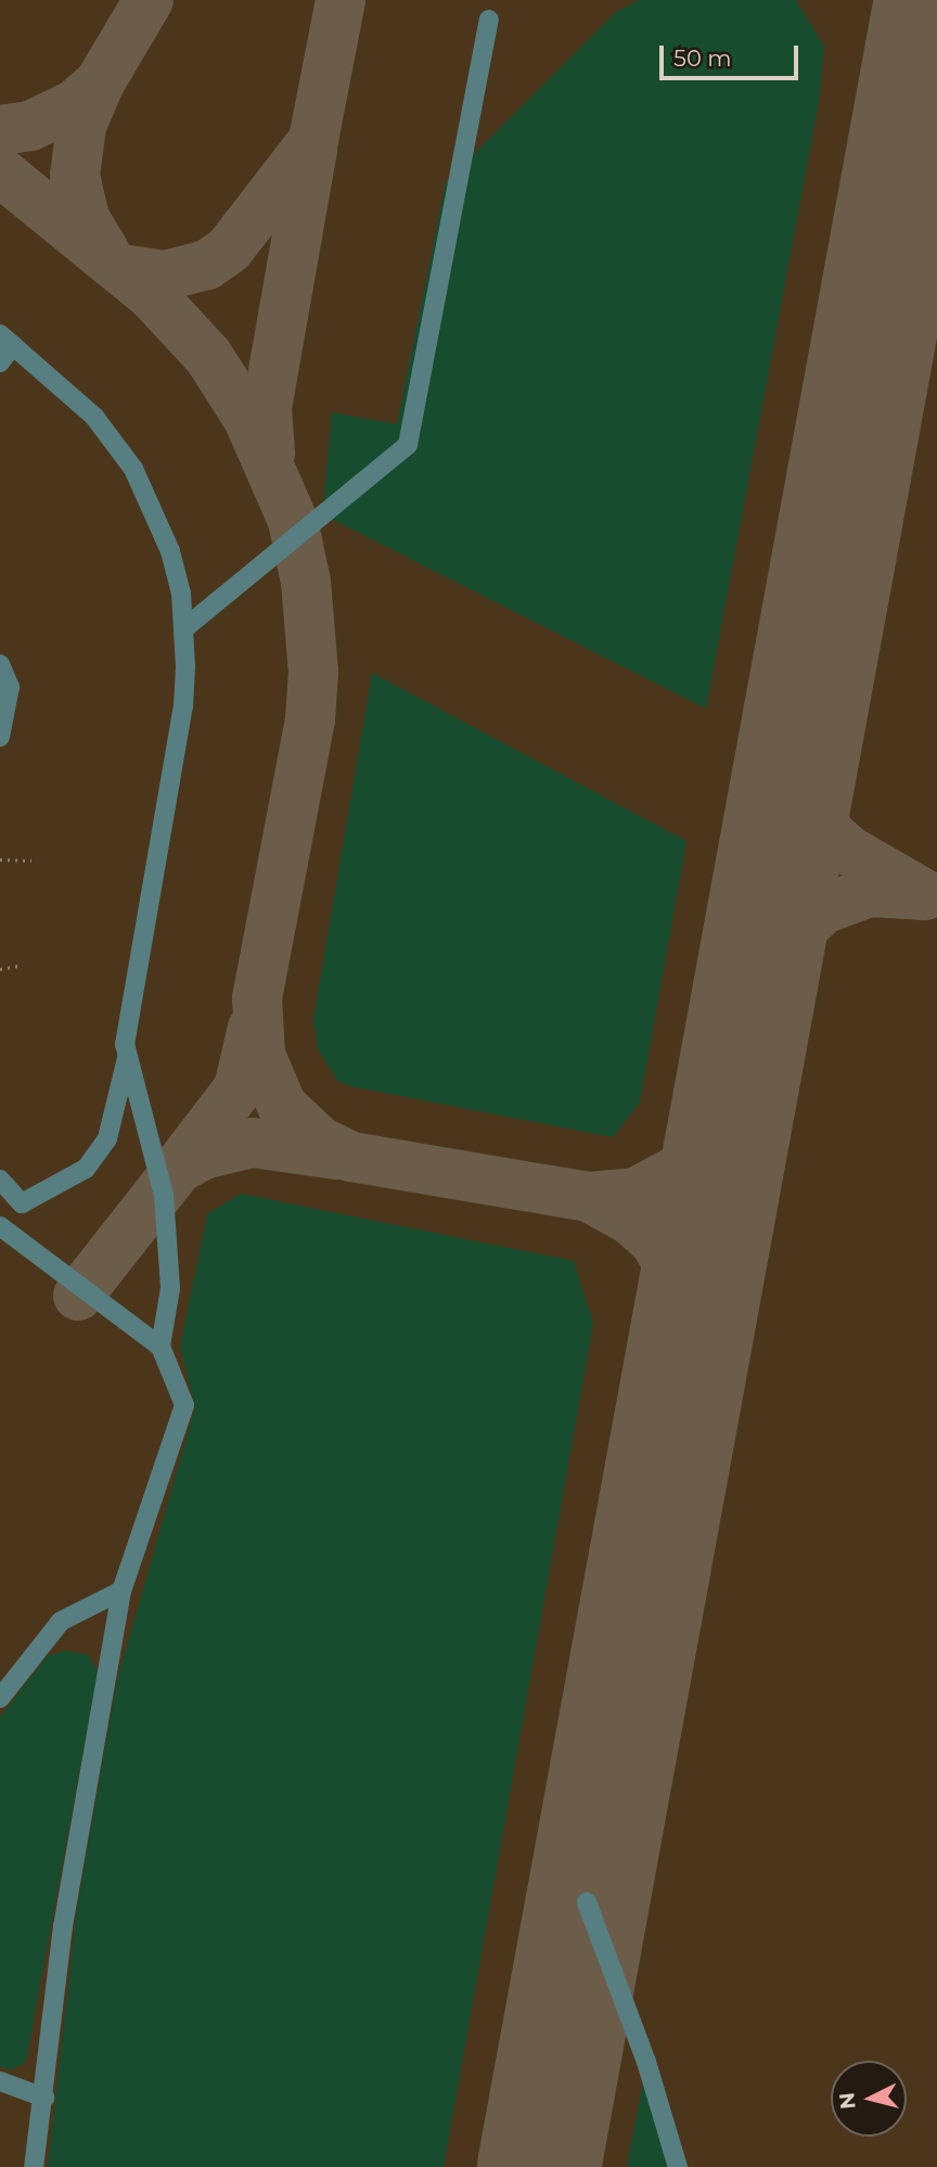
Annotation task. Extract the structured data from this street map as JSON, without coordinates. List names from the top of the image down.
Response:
{
  "scale_bar": "50 m",
  "north": "left"
}
